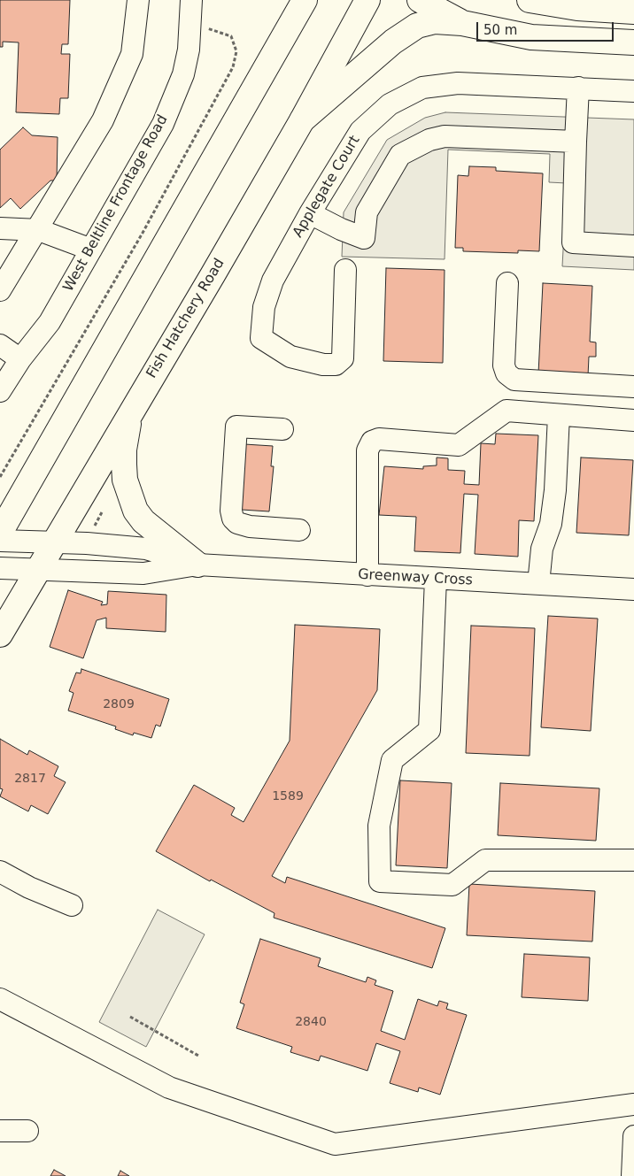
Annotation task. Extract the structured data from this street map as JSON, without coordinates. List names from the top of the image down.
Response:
{
  "streets": {
    "main road": ["Fish Hatchery Road"],
    "street": ["Applegate Court", "West Beltline Frontage Road", "Greenway Cross"]
  },
  "crossings": [
    ["Fish Hatchery Road", "Greenway Cross"]
  ],
  "house_numbers": [
    "2809",
    "2817",
    "1589",
    "2840"
  ],
  "scale_bar": "50 m"
}
